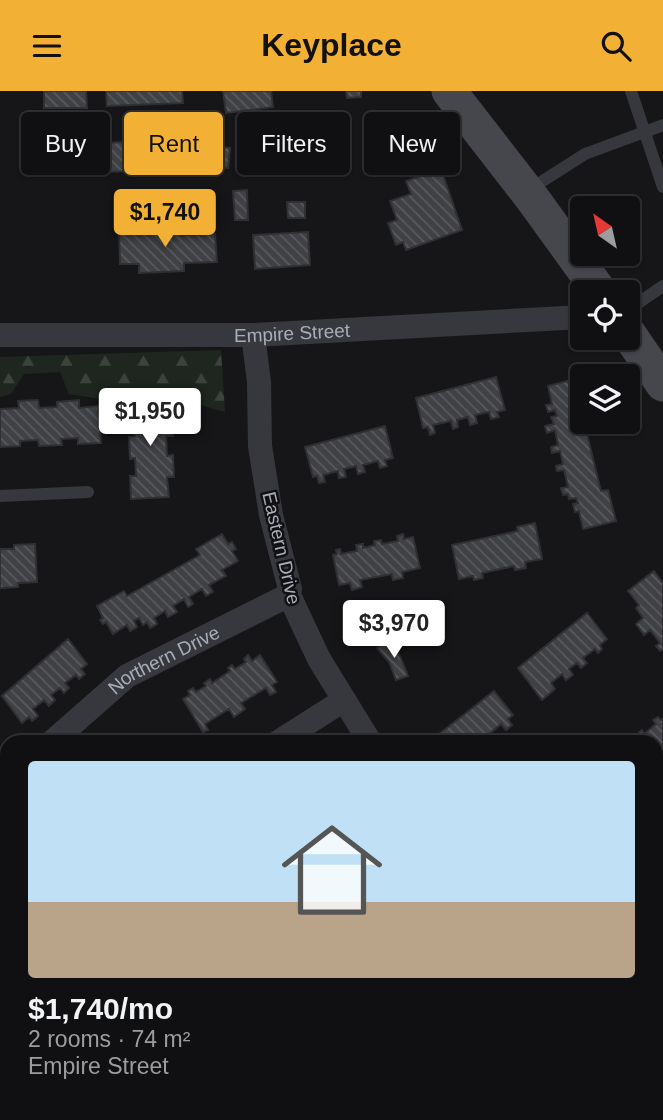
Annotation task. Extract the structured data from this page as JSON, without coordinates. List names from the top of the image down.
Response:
{
  "streets": {
    "street": ["Empire Street", "Eastern Drive", "Northern Drive"]
  },
  "crossings": [
    ["Empire Street", "Eastern Drive"],
    ["Eastern Drive", "Northern Drive"]
  ],
  "north": "top left",
  "page": {
    "header": "Keyplace",
    "chip": [
      "Buy",
      "Rent",
      "Filters",
      "New"
    ],
    "price": ["$1,740", "$1,950", "$3,970"],
    "list": [
      {
        "name": "$1,740/mo",
        "note": "2 rooms · 74 m² · Empire Street"
      }
    ]
  }
}
